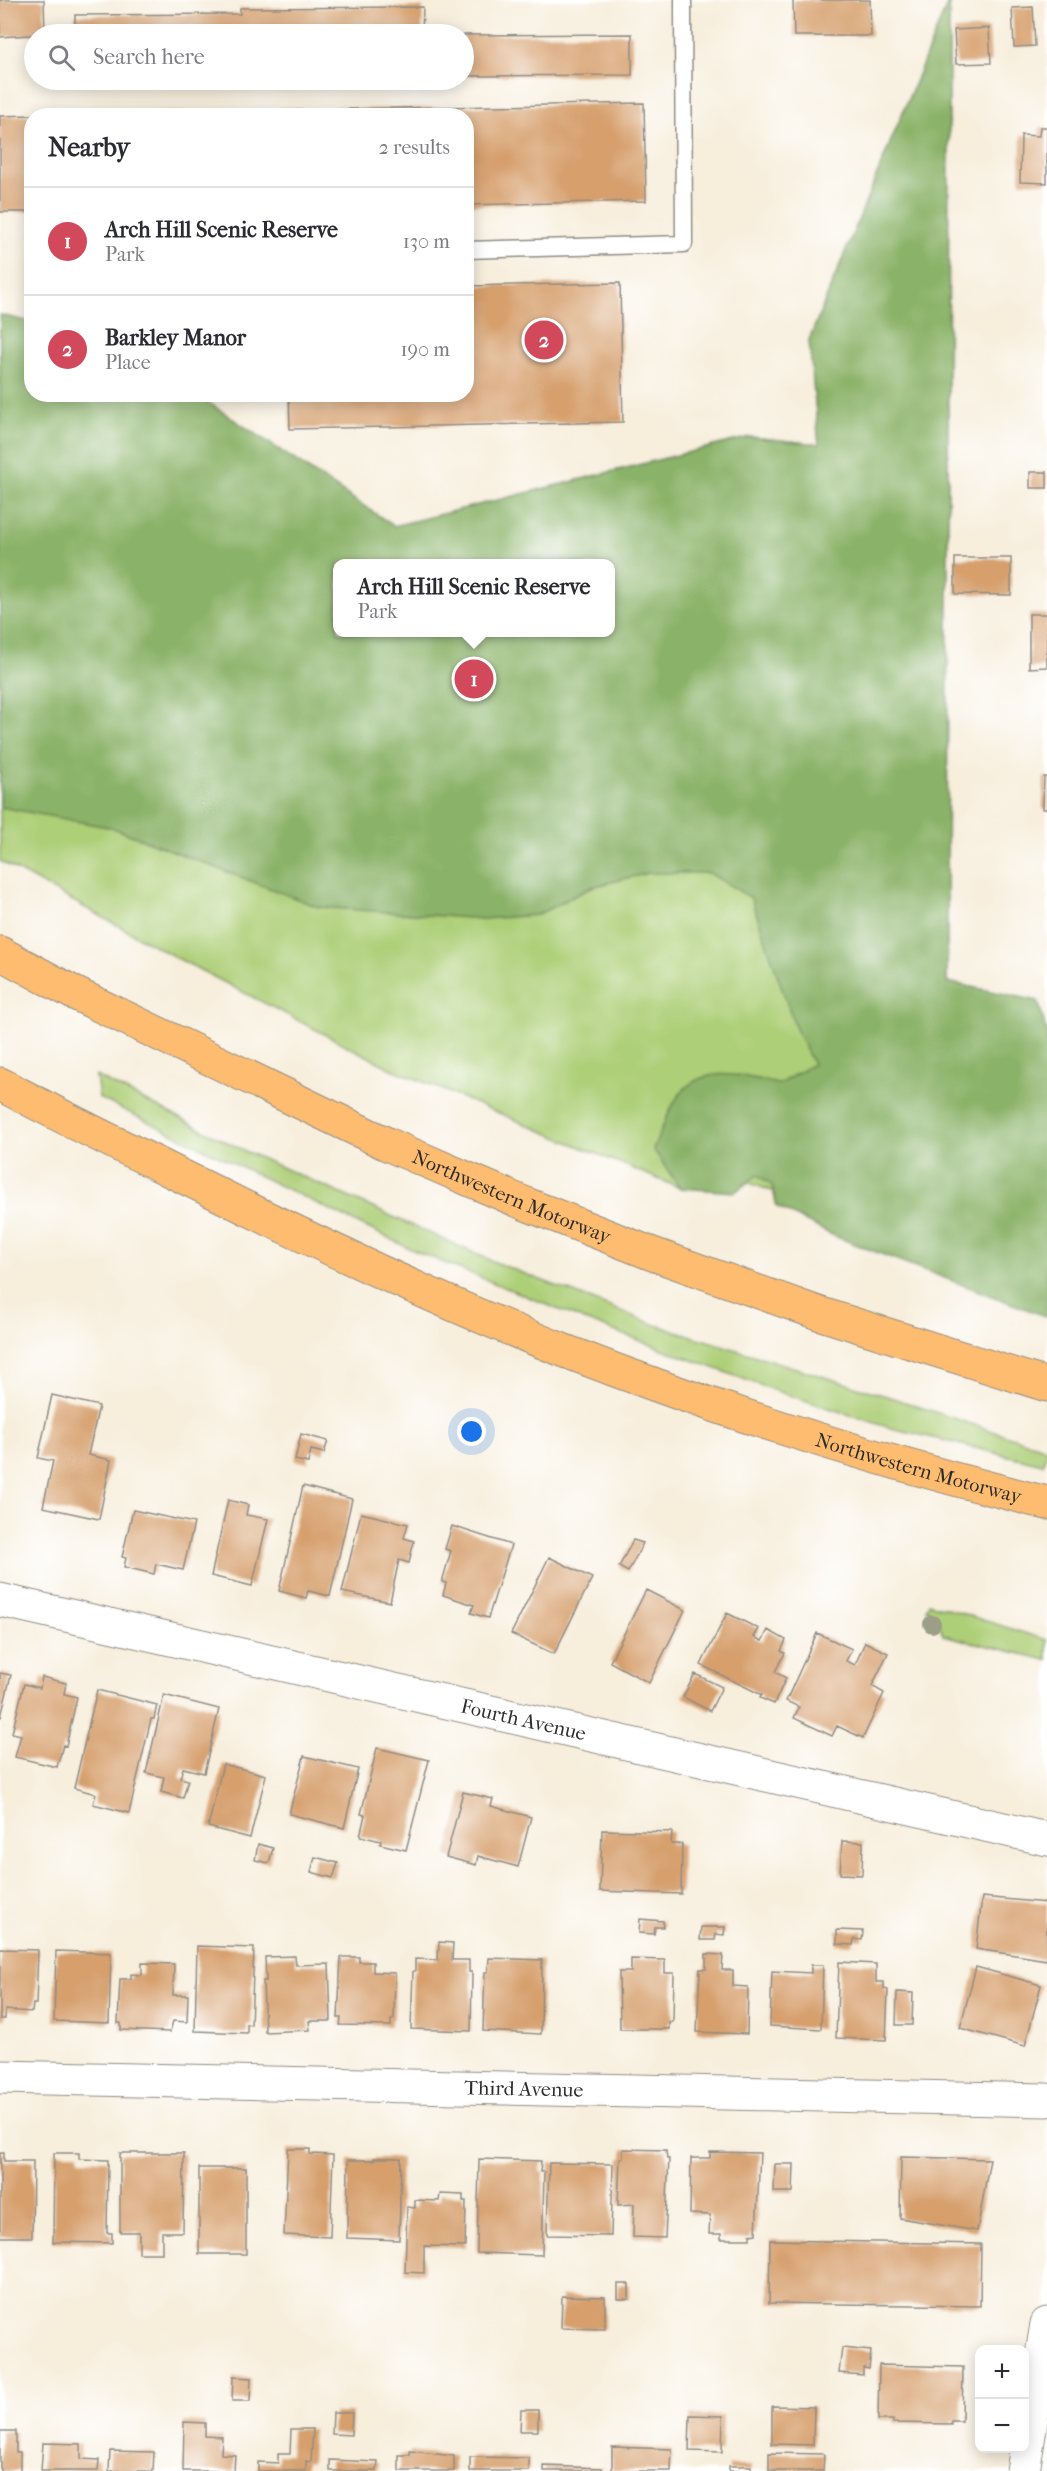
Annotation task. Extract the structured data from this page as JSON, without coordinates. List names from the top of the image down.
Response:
{
  "streets": {
    "highway": ["Northwestern Motorway"],
    "street": ["Fourth Avenue", "Third Avenue"]
  },
  "page": {
    "search": "Search here",
    "heading": ["Nearby", "2 results"],
    "list": [
      {
        "mark": "1",
        "name": "Arch Hill Scenic Reserve",
        "note": "Park",
        "value": "130 m"
      },
      {
        "mark": "2",
        "name": "Barkley Manor",
        "note": "Place",
        "value": "190 m"
      }
    ],
    "pins": ["2", "1"],
    "popup": ["Arch Hill Scenic Reserve", "Park"],
    "map_buttons": ["+", "−"]
  }
}
